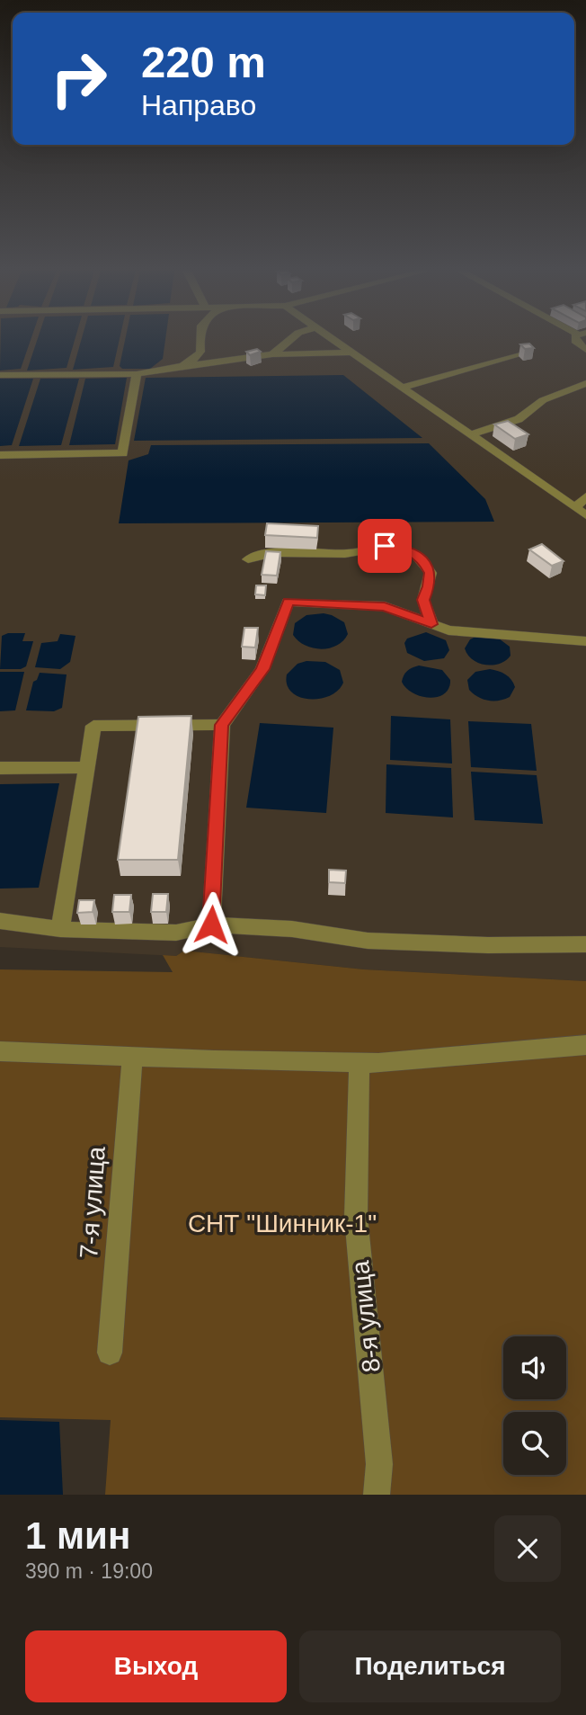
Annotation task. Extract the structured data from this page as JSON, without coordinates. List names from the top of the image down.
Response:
{
  "streets": {
    "street": ["7-я улица", "8-я улица"]
  },
  "parks": ["СНТ \"Шинник-1\""],
  "page": {
    "turn": ["220 m", "Направо"],
    "heading": ["1 мин", "390 m · 19:00"],
    "buttons": ["Выход", "Поделиться"]
  }
}
